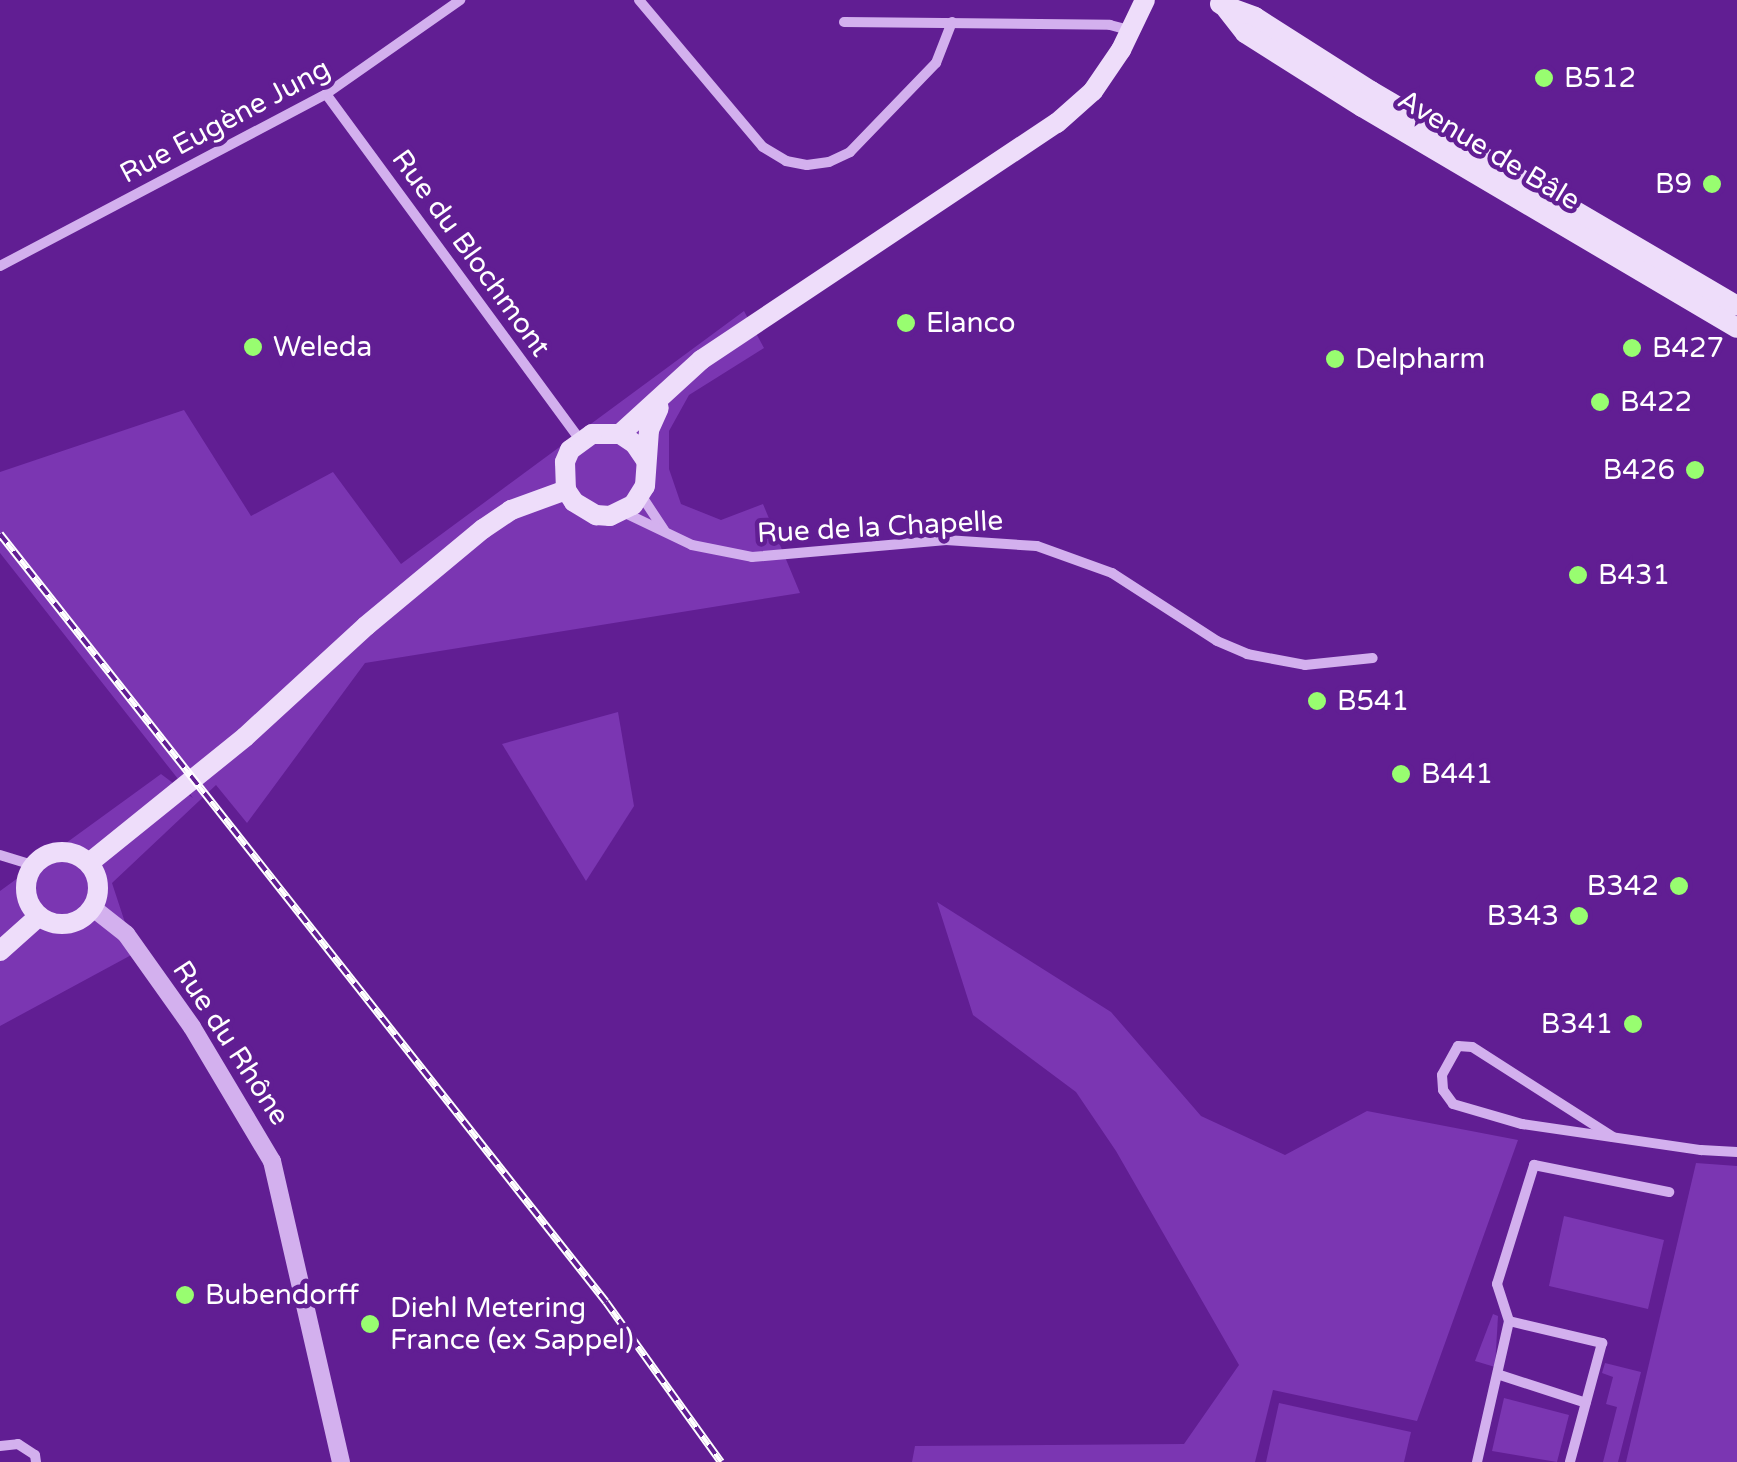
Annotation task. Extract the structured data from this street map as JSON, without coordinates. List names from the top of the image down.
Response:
{
  "streets": {
    "main road": ["Avenue de Bâle"],
    "street": [
      "Rue Eugène Jung",
      "Rue du Blochmont",
      "Rue de la Chapelle",
      "Rue du Rhône"
    ]
  },
  "crossings": [
    ["Rue Eugène Jung", "Rue du Blochmont"],
    ["Rue du Blochmont", "Rue de la Chapelle"]
  ],
  "places": [
    "B512",
    "B9",
    "Elanco",
    "Weleda",
    "B427",
    "Delpharm",
    "B422",
    "B426",
    "B431",
    "B541",
    "B441",
    "B342",
    "B343",
    "B341",
    "Bubendorff",
    "Diehl Metering France (ex Sappel)"
  ]
}
